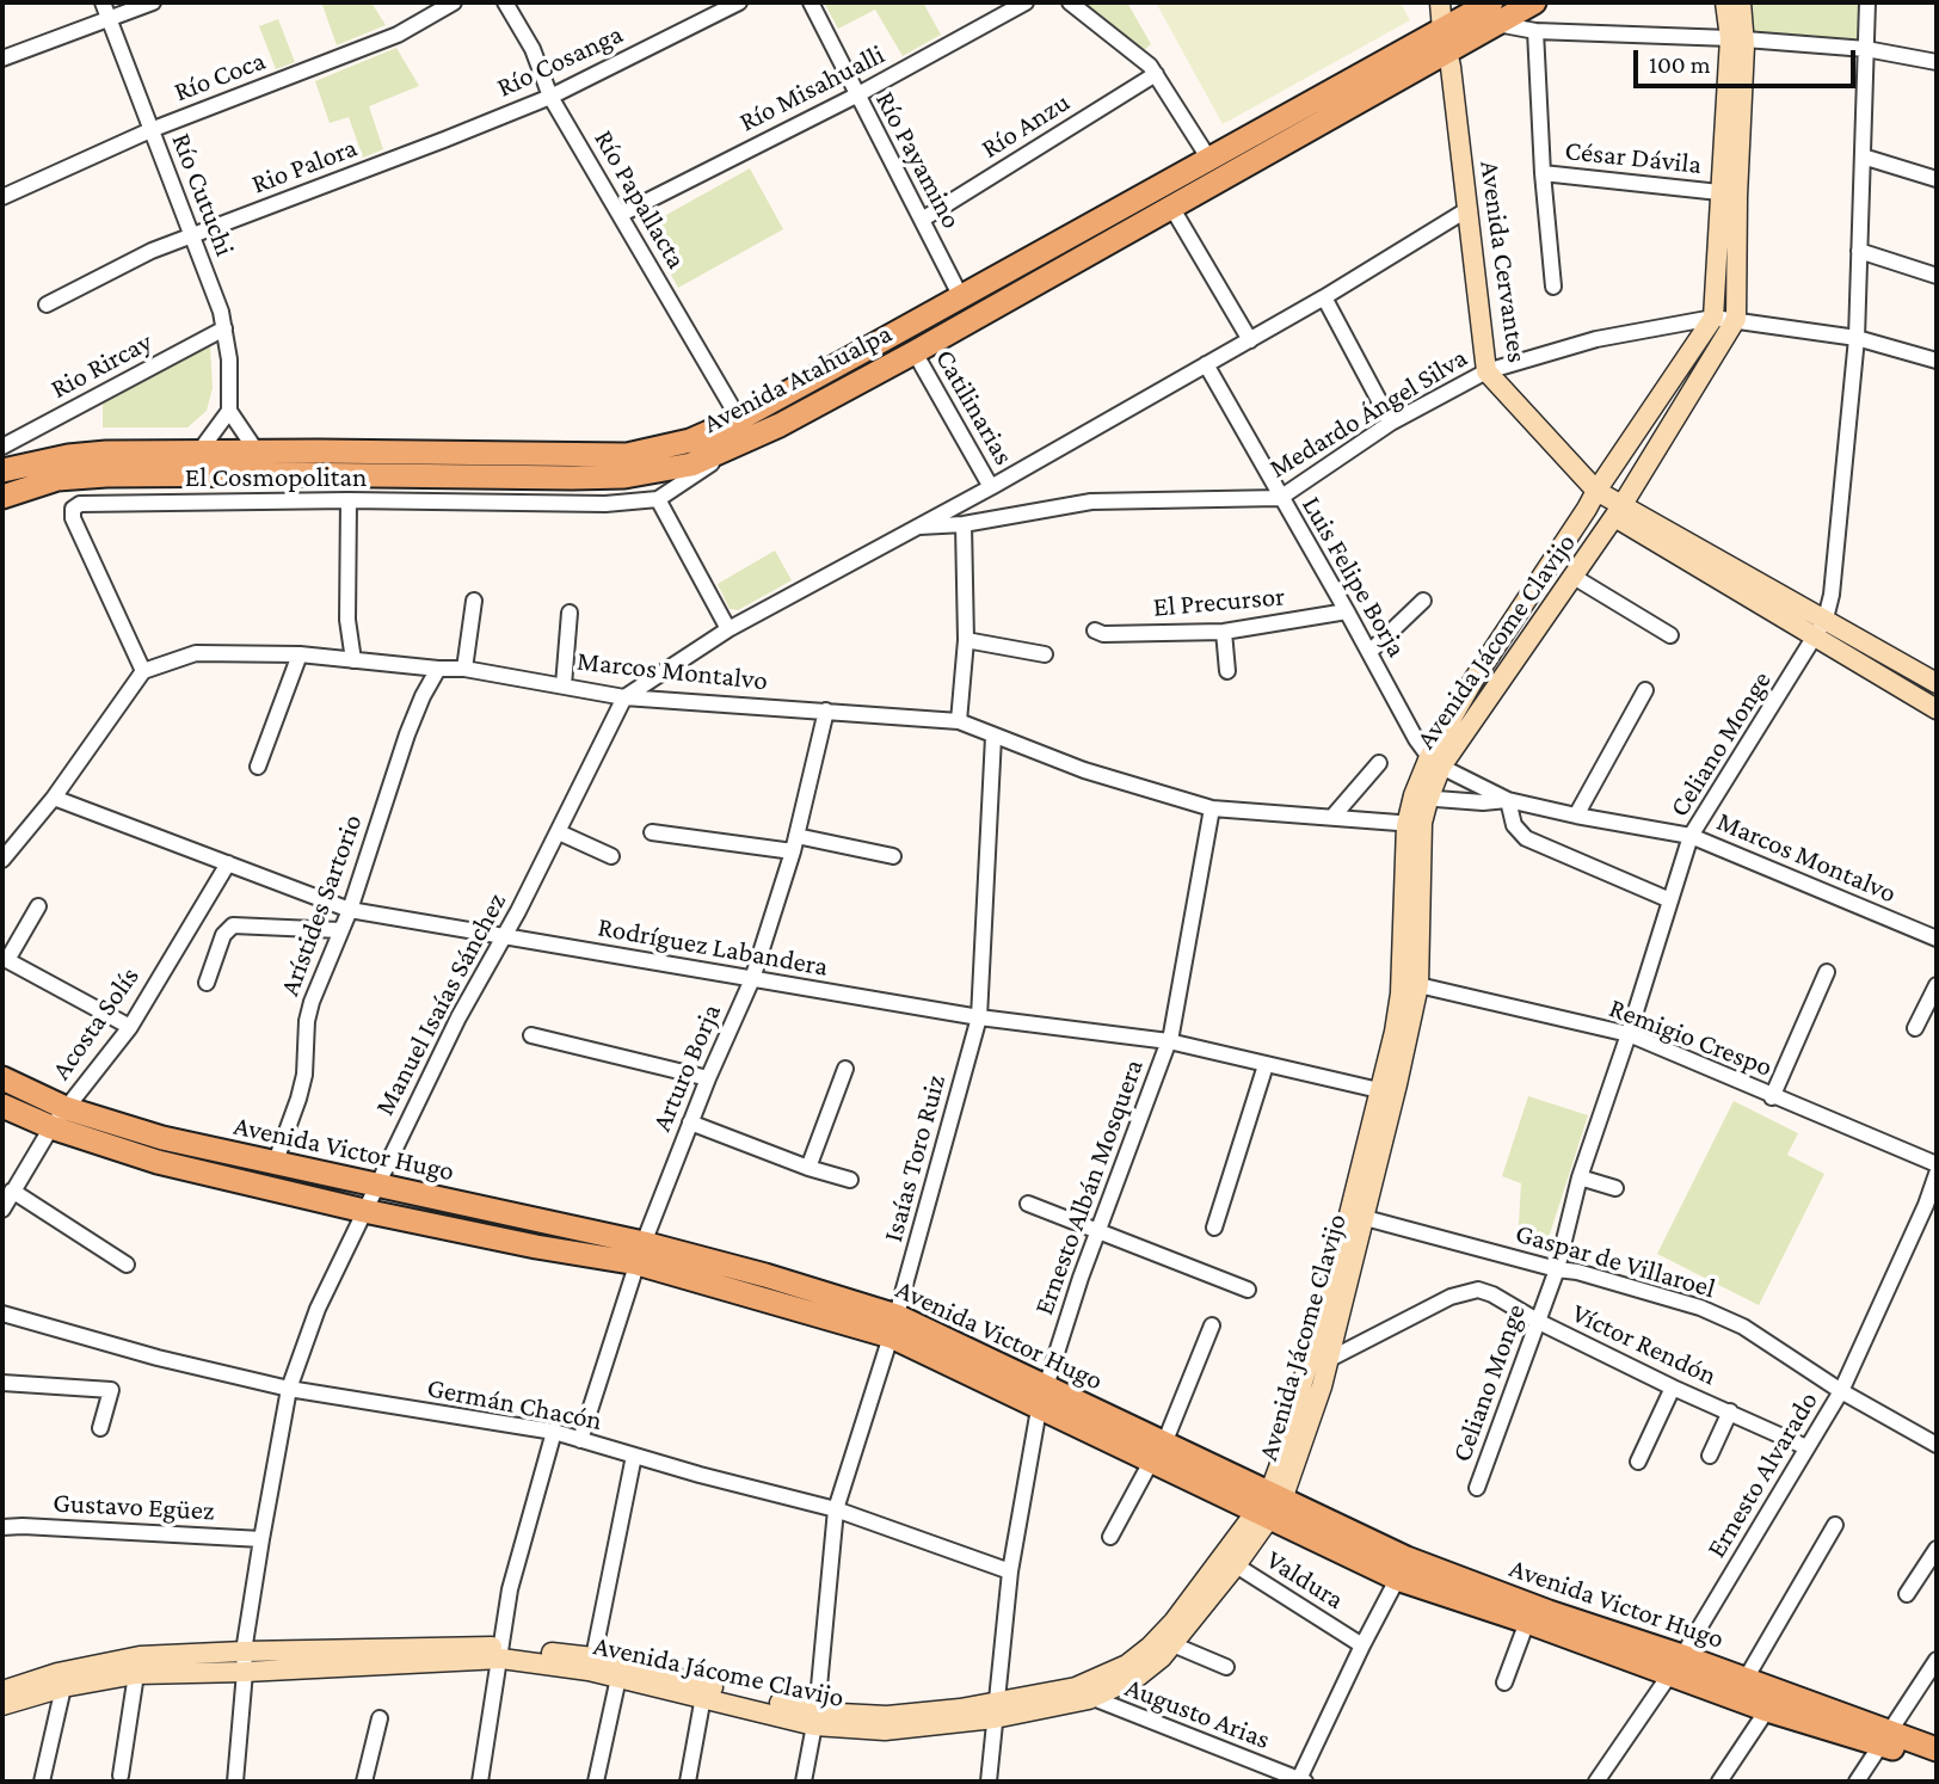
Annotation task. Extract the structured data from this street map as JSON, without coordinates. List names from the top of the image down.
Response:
{
  "streets": {
    "main road": ["Avenida Atahualpa", "Avenida Victor Hugo"],
    "street": [
      "Río Cosanga",
      "Río Coca",
      "Río Misahualli",
      "Río Anzu",
      "César Dávila",
      "Río Payamino",
      "Rio Palora",
      "Río Cutuchi",
      "Río Papallacta",
      "Avenida Cervantes",
      "Rio Rircay",
      "Catilinarias",
      "Medardo Ángel Silva",
      "El Cosmopolitan",
      "Luis Felipe Borja",
      "El Precursor",
      "Avenida Jácome Clavijo",
      "Marcos Montalvo",
      "Celiano Monge",
      "Arístides Sartorio",
      "Rodríguez Labandera",
      "Manuel Isaías Sánchez",
      "Acosta Solís",
      "Remigio Crespo",
      "Arturo Borja",
      "Isaías Toro Ruiz",
      "Ernesto Albán Mosquera",
      "Gaspar de Villaroel",
      "Víctor Rendón",
      "Germán Chacón",
      "Ernesto Alvarado",
      "Gustavo Egüez",
      "Valdura",
      "Augusto Arias"
    ]
  },
  "crossings": [
    ["Río Cosanga", "Rio Palora"],
    ["Río Cosanga", "Río Papallacta"],
    ["Río Coca", "Río Cutuchi"],
    ["Río Misahualli", "Río Payamino"],
    ["Río Misahualli", "Río Papallacta"],
    ["Río Anzu", "Río Payamino"],
    ["Río Payamino", "Avenida Atahualpa"],
    ["Rio Palora", "Río Cutuchi"],
    ["Río Cutuchi", "Rio Rircay"],
    ["Río Papallacta", "Avenida Atahualpa"],
    ["Avenida Cervantes", "Avenida Atahualpa"],
    ["Avenida Cervantes", "Medardo Ángel Silva"],
    ["Avenida Cervantes", "Avenida Jácome Clavijo"],
    ["Avenida Cervantes", "Celiano Monge"],
    ["Rio Rircay", "Avenida Atahualpa"],
    ["Avenida Atahualpa", "Catilinarias"],
    ["Medardo Ángel Silva", "Luis Felipe Borja"],
    ["Medardo Ángel Silva", "Avenida Jácome Clavijo"],
    ["Medardo Ángel Silva", "Celiano Monge"],
    ["El Cosmopolitan", "Marcos Montalvo"],
    ["Luis Felipe Borja", "El Precursor"],
    ["Luis Felipe Borja", "Avenida Jácome Clavijo"],
    ["Luis Felipe Borja", "Marcos Montalvo"],
    ["Avenida Jácome Clavijo", "Marcos Montalvo"],
    ["Avenida Jácome Clavijo", "Rodríguez Labandera"],
    ["Avenida Jácome Clavijo", "Manuel Isaías Sánchez"],
    ["Avenida Jácome Clavijo", "Remigio Crespo"],
    ["Avenida Jácome Clavijo", "Avenida Victor Hugo"],
    ["Avenida Jácome Clavijo", "Isaías Toro Ruiz"],
    ["Avenida Jácome Clavijo", "Ernesto Albán Mosquera"],
    ["Avenida Jácome Clavijo", "Gaspar de Villaroel"],
    ["Avenida Jácome Clavijo", "Víctor Rendón"],
    ["Avenida Jácome Clavijo", "Valdura"],
    ["Avenida Jácome Clavijo", "Augusto Arias"],
    ["Marcos Montalvo", "Celiano Monge"],
    ["Marcos Montalvo", "Arístides Sartorio"],
    ["Marcos Montalvo", "Manuel Isaías Sánchez"],
    ["Marcos Montalvo", "Arturo Borja"],
    ["Marcos Montalvo", "Isaías Toro Ruiz"],
    ["Marcos Montalvo", "Ernesto Albán Mosquera"],
    ["Celiano Monge", "Remigio Crespo"],
    ["Celiano Monge", "Gaspar de Villaroel"],
    ["Celiano Monge", "Víctor Rendón"],
    ["Arístides Sartorio", "Rodríguez Labandera"],
    ["Arístides Sartorio", "Avenida Victor Hugo"],
    ["Rodríguez Labandera", "Manuel Isaías Sánchez"],
    ["Rodríguez Labandera", "Acosta Solís"],
    ["Rodríguez Labandera", "Arturo Borja"],
    ["Rodríguez Labandera", "Isaías Toro Ruiz"],
    ["Rodríguez Labandera", "Ernesto Albán Mosquera"],
    ["Manuel Isaías Sánchez", "Avenida Victor Hugo"],
    ["Manuel Isaías Sánchez", "Germán Chacón"],
    ["Manuel Isaías Sánchez", "Gustavo Egüez"],
    ["Acosta Solís", "Avenida Victor Hugo"],
    ["Arturo Borja", "Avenida Victor Hugo"],
    ["Arturo Borja", "Germán Chacón"],
    ["Avenida Victor Hugo", "Isaías Toro Ruiz"],
    ["Avenida Victor Hugo", "Ernesto Albán Mosquera"],
    ["Avenida Victor Hugo", "Ernesto Alvarado"],
    ["Isaías Toro Ruiz", "Germán Chacón"],
    ["Ernesto Albán Mosquera", "Germán Chacón"],
    ["Gaspar de Villaroel", "Ernesto Alvarado"],
    ["Víctor Rendón", "Ernesto Alvarado"]
  ],
  "scale_bar": "100 m"
}
